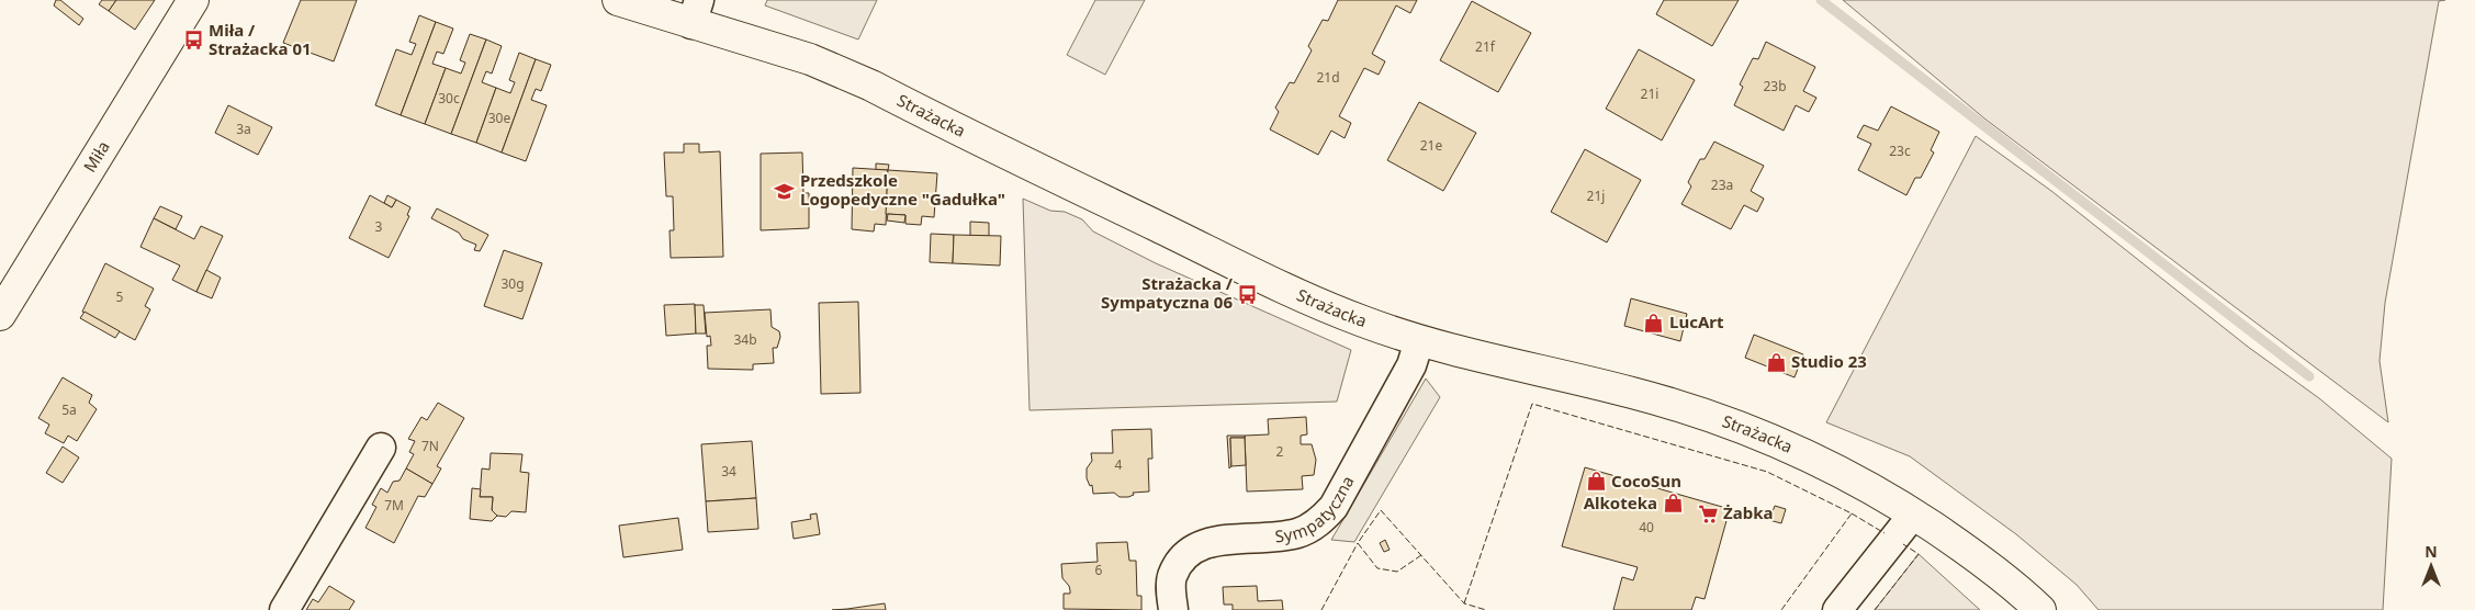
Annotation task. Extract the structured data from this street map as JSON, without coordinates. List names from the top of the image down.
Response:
{
  "streets": {
    "street": ["Strażacka", "Miła", "Sympatyczna"]
  },
  "crossings": [
    ["Strażacka", "Sympatyczna"]
  ],
  "places": {
    "bus stop": ["Miła / Strażacka 01", "Strażacka / Sympatyczna 06"],
    "school or university": ["Przedszkole Logopedyczne \"Gadułka\""],
    "shop": [
      "LucArt",
      "Studio 23",
      "CocoSun",
      "Alkoteka"
    ],
    "supermarket": ["Żabka"]
  },
  "house_numbers": [
    "21f",
    "21d",
    "23b",
    "21i",
    "30c",
    "30e",
    "3a",
    "21e",
    "23c",
    "23a",
    "21j",
    "3",
    "30g",
    "5",
    "34b",
    "5a",
    "7N",
    "2",
    "4",
    "34",
    "7M",
    "40",
    "6"
  ],
  "north": "top"
}
